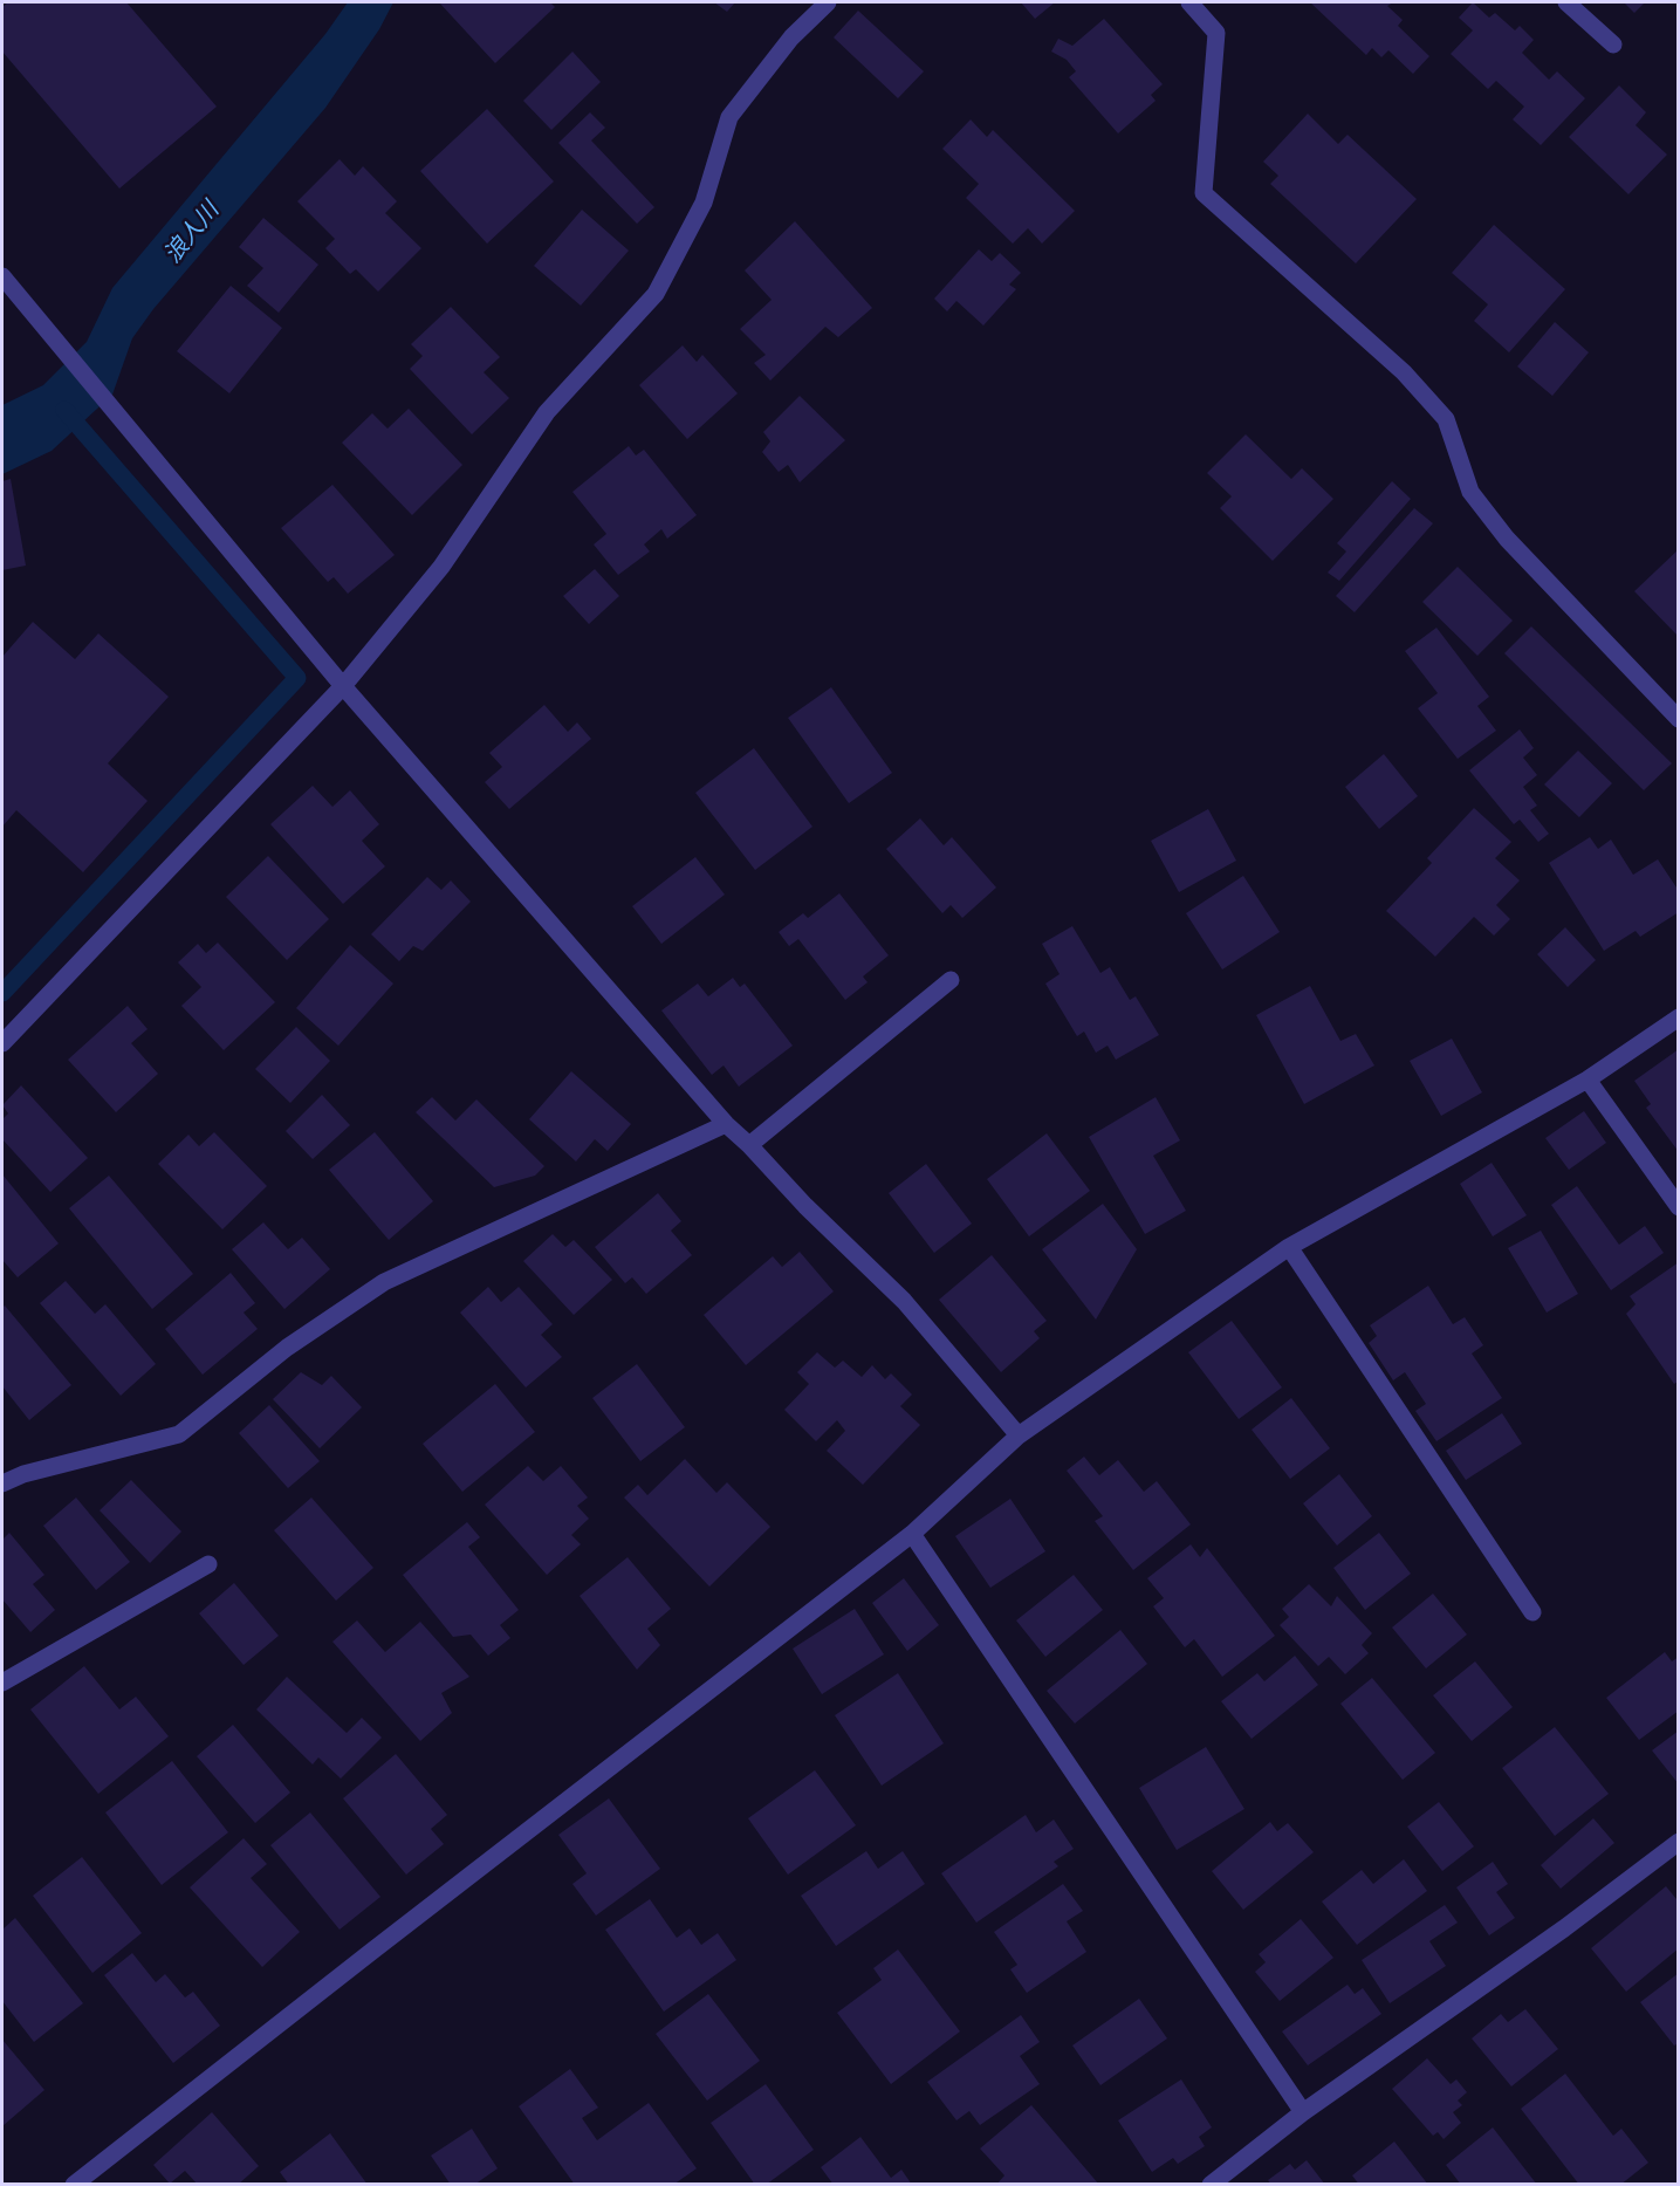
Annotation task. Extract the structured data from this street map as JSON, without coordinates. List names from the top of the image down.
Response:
{
  "water": ["浪人川"]
}
